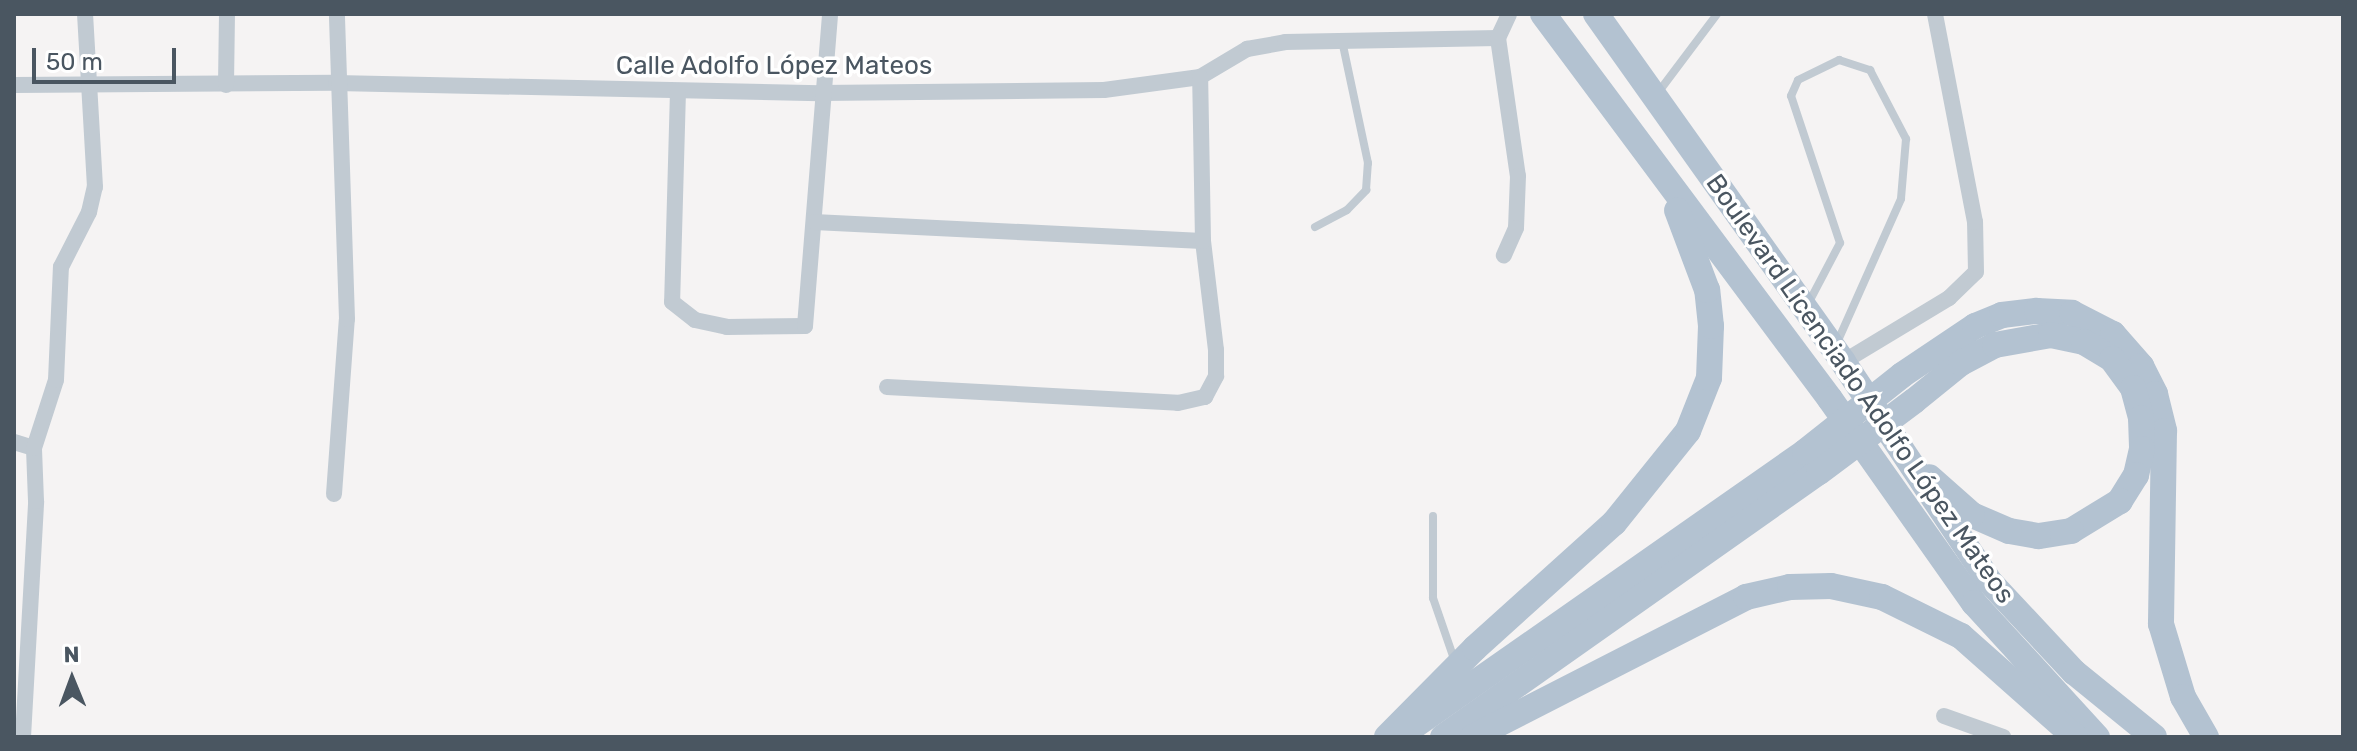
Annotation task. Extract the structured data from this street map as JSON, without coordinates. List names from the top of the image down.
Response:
{
  "streets": {
    "main road": ["Boulevard Licenciado Adolfo López Mateos"],
    "street": ["Calle Adolfo López Mateos"]
  },
  "scale_bar": "50 m",
  "north": "top"
}
